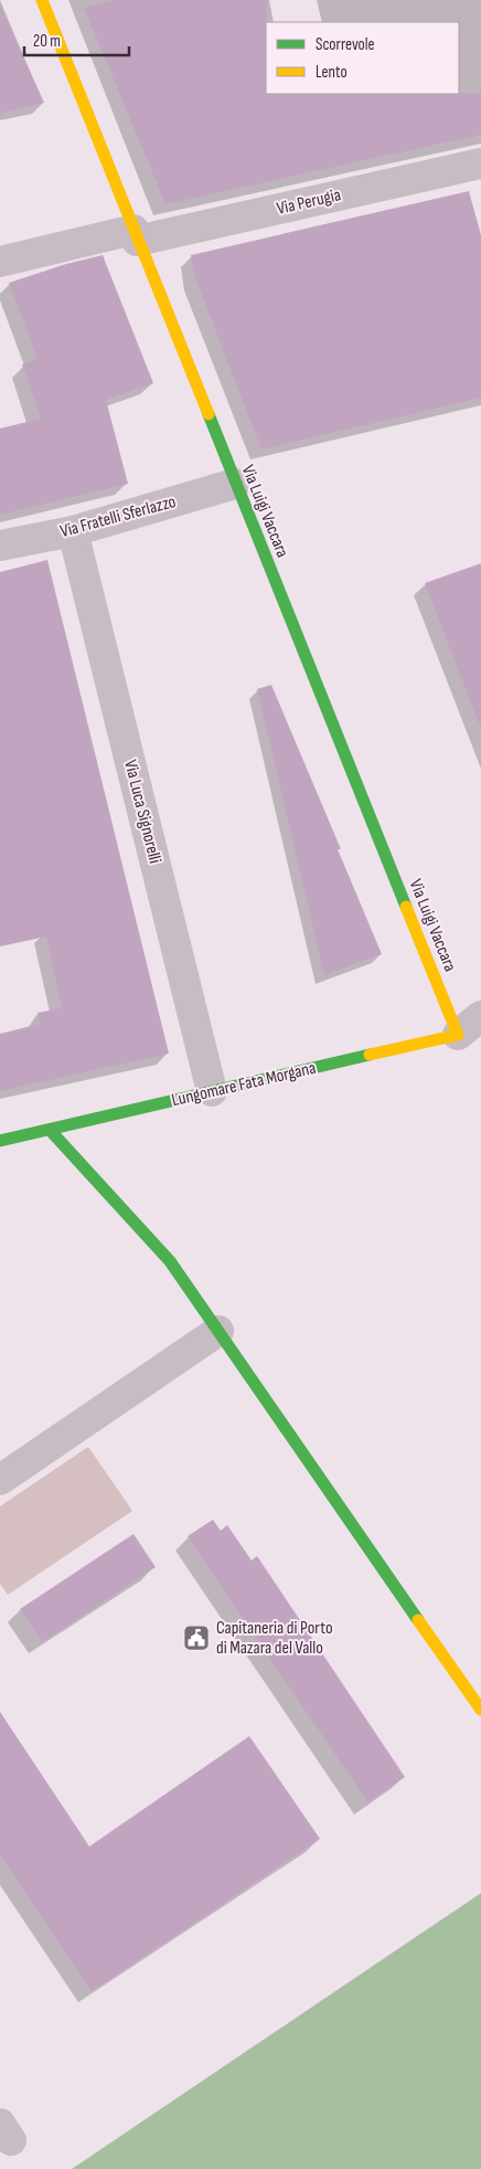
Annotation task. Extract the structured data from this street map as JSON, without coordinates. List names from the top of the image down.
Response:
{
  "streets": {
    "main road": ["Via Luigi Vaccara", "Lungomare Fata Morgana"],
    "street": ["Via Perugia", "Via Fratelli Sferlazzo", "Via Luca Signorelli"]
  },
  "crossings": [
    ["Via Perugia", "Via Luigi Vaccara"],
    ["Via Luigi Vaccara", "Via Fratelli Sferlazzo"],
    ["Via Luigi Vaccara", "Lungomare Fata Morgana"],
    ["Via Fratelli Sferlazzo", "Via Luca Signorelli"],
    ["Via Luca Signorelli", "Lungomare Fata Morgana"]
  ],
  "places": {
    "public building": ["Capitaneria di Porto di Mazara del Vallo"]
  },
  "legend": ["Scorrevole", "Lento"],
  "scale_bar": "20 m"
}
